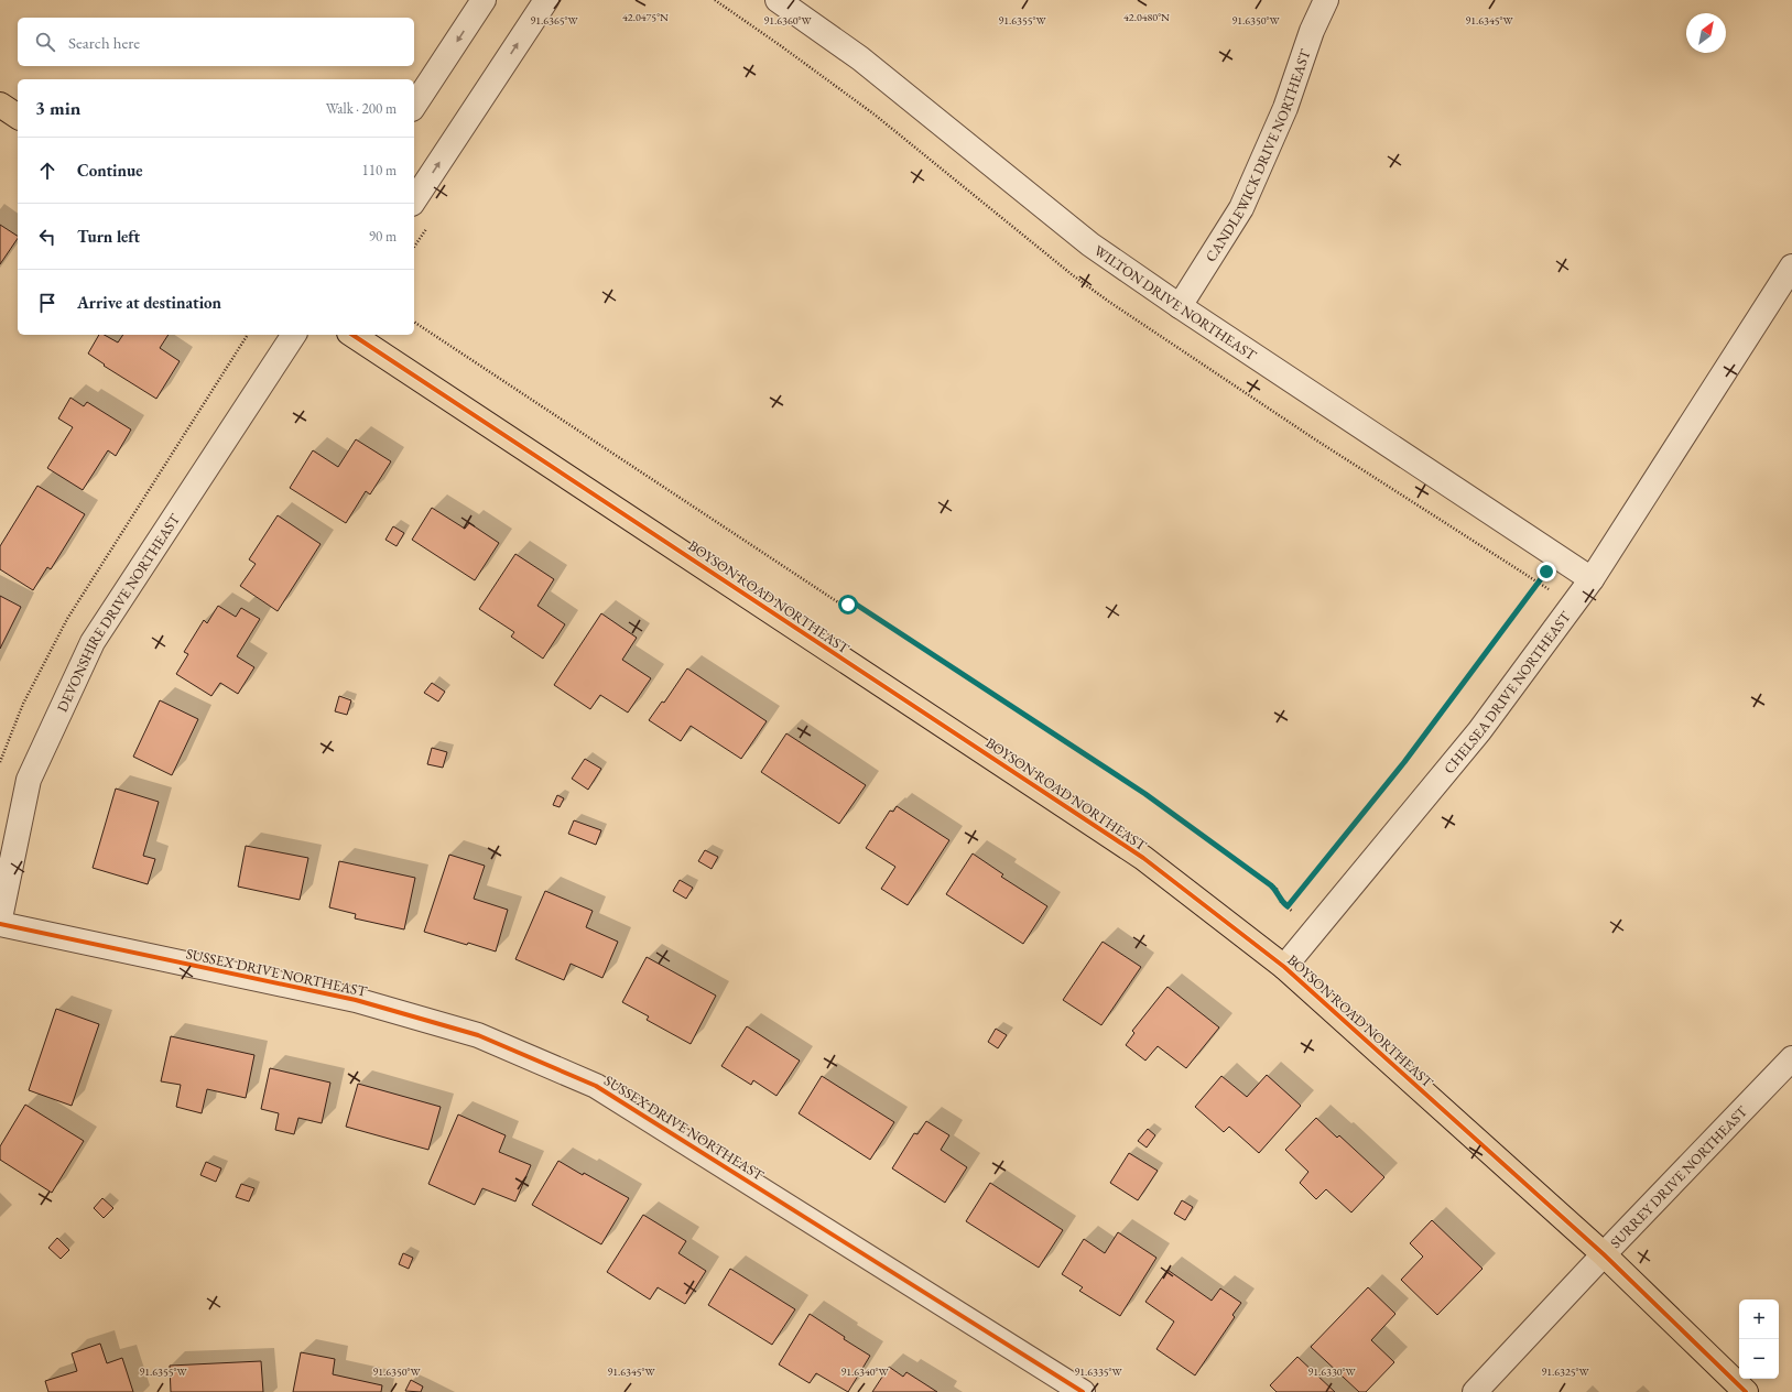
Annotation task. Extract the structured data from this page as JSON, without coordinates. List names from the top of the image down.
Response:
{
  "streets": {
    "main road": ["BOYSON ROAD NORTHEAST"],
    "street": [
      "CANDLEWICK DRIVE NORTHEAST",
      "WILTON DRIVE NORTHEAST",
      "DEVONSHIRE DRIVE NORTHEAST",
      "CHELSEA DRIVE NORTHEAST",
      "SUSSEX DRIVE NORTHEAST",
      "SURREY DRIVE NORTHEAST"
    ]
  },
  "crossings": [
    ["CANDLEWICK DRIVE NORTHEAST", "WILTON DRIVE NORTHEAST"],
    ["WILTON DRIVE NORTHEAST", "CHELSEA DRIVE NORTHEAST"],
    ["BOYSON ROAD NORTHEAST", "CHELSEA DRIVE NORTHEAST"],
    ["BOYSON ROAD NORTHEAST", "SURREY DRIVE NORTHEAST"]
  ],
  "north": "top right",
  "page": {
    "search": "Search here",
    "heading": ["3 min", "Walk · 200 m"],
    "list": [
      ["Continue", "110 m"],
      ["Turn left", "90 m"],
      "Arrive at destination"
    ],
    "map_buttons": ["+", "−"]
  },
  "coordinates": [
    "42.0475°N",
    "42.0480°N",
    "91.6365°W",
    "91.6360°W",
    "91.6355°W",
    "91.6350°W",
    "91.6345°W",
    "91.6340°W",
    "91.6335°W",
    "91.6330°W",
    "91.6325°W"
  ]
}
